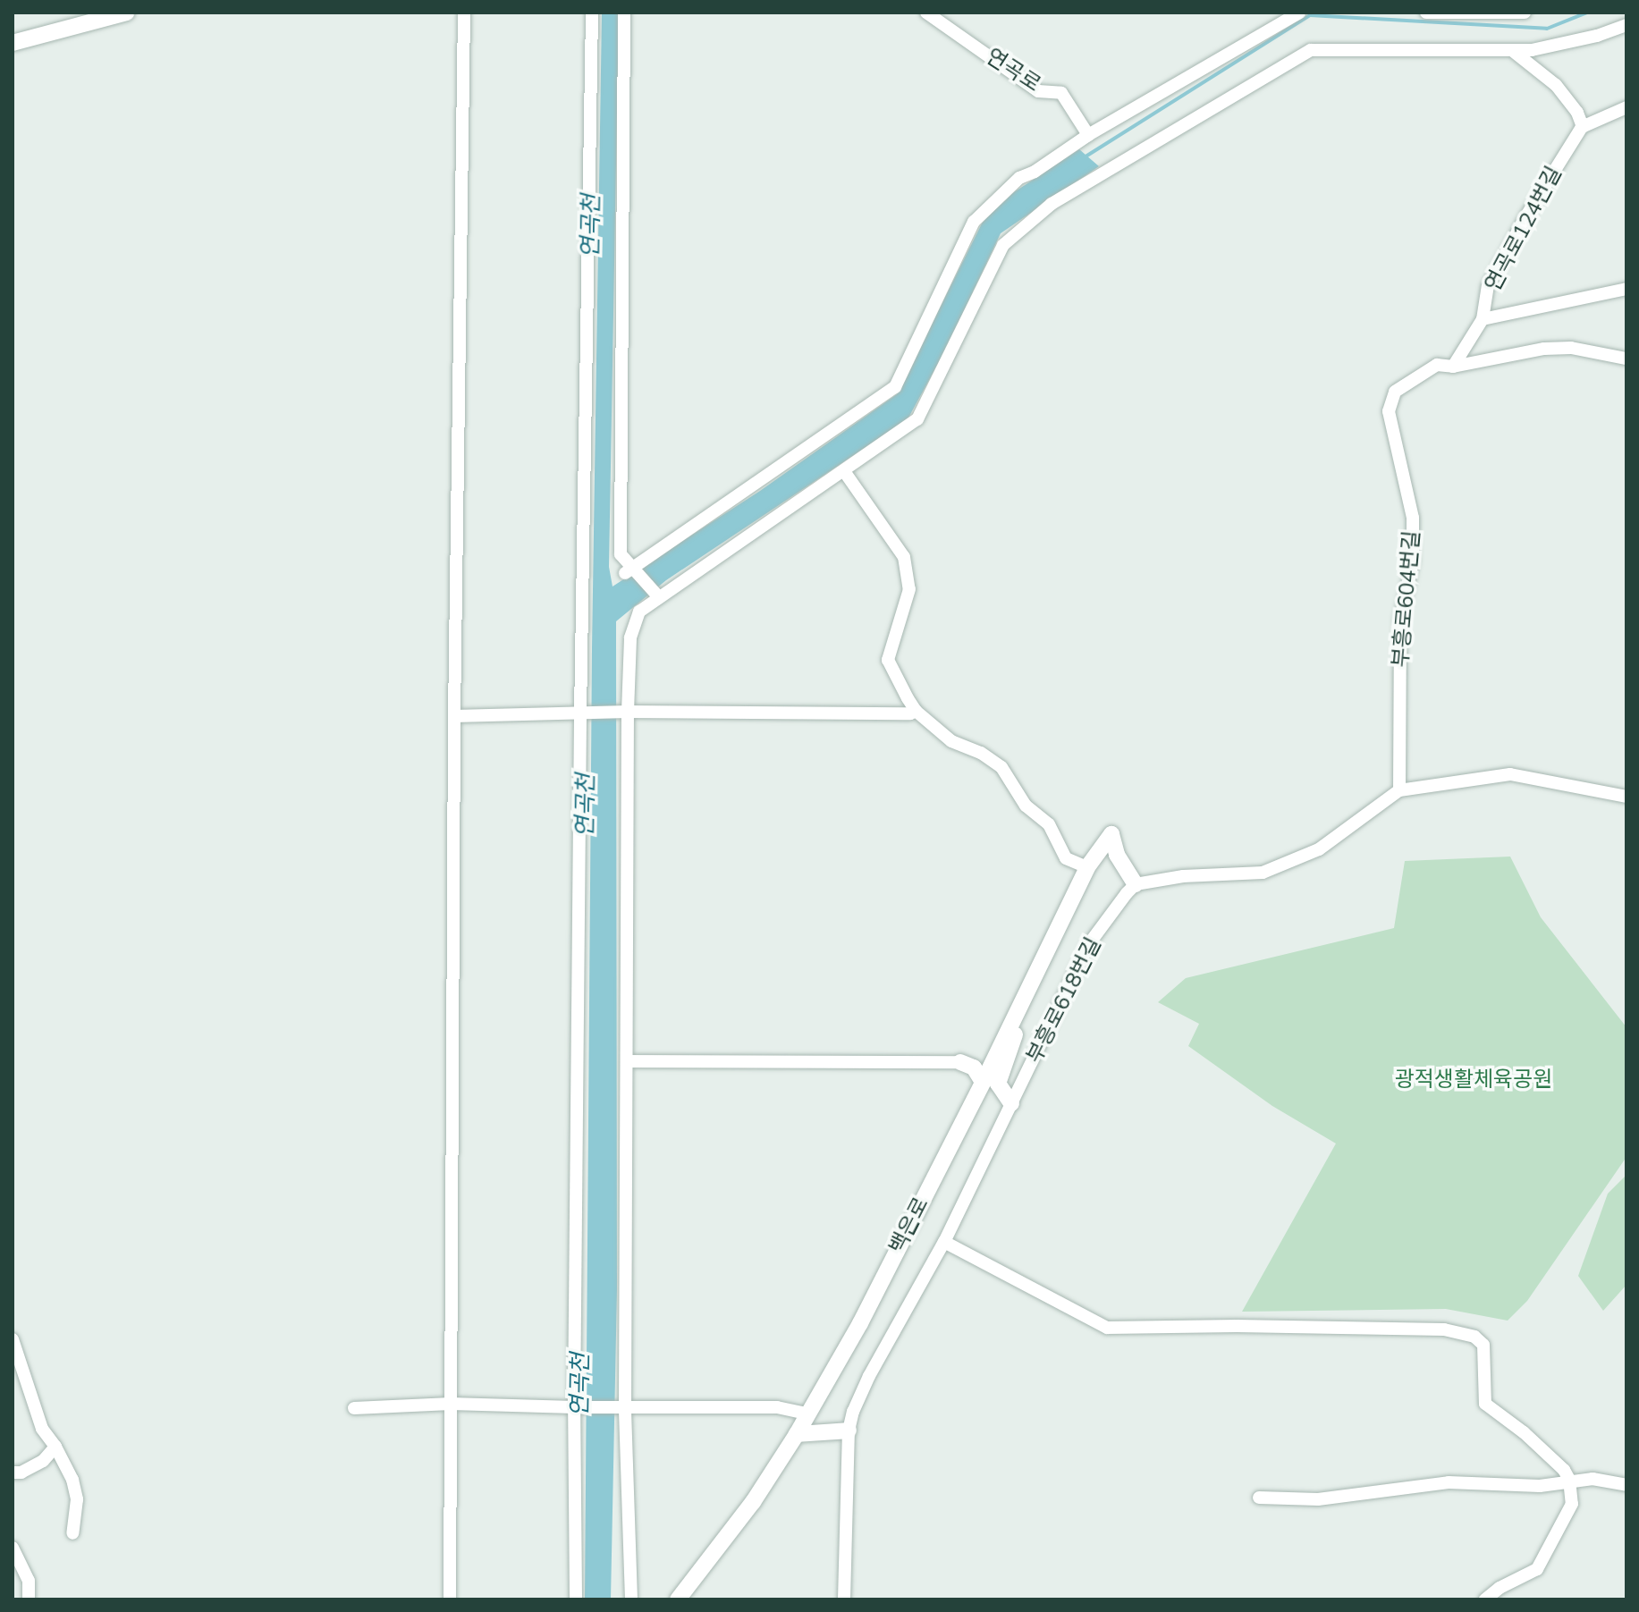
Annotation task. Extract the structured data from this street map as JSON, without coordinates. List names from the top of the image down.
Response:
{
  "streets": {
    "street": [
      "연곡로",
      "연곡로124번길",
      "부흥로604번길",
      "부흥로618번길",
      "백은로"
    ]
  },
  "crossings": [
    ["부흥로618번길", "백은로"]
  ],
  "water": ["연곡천"],
  "parks": ["광적생활체육공원"]
}
